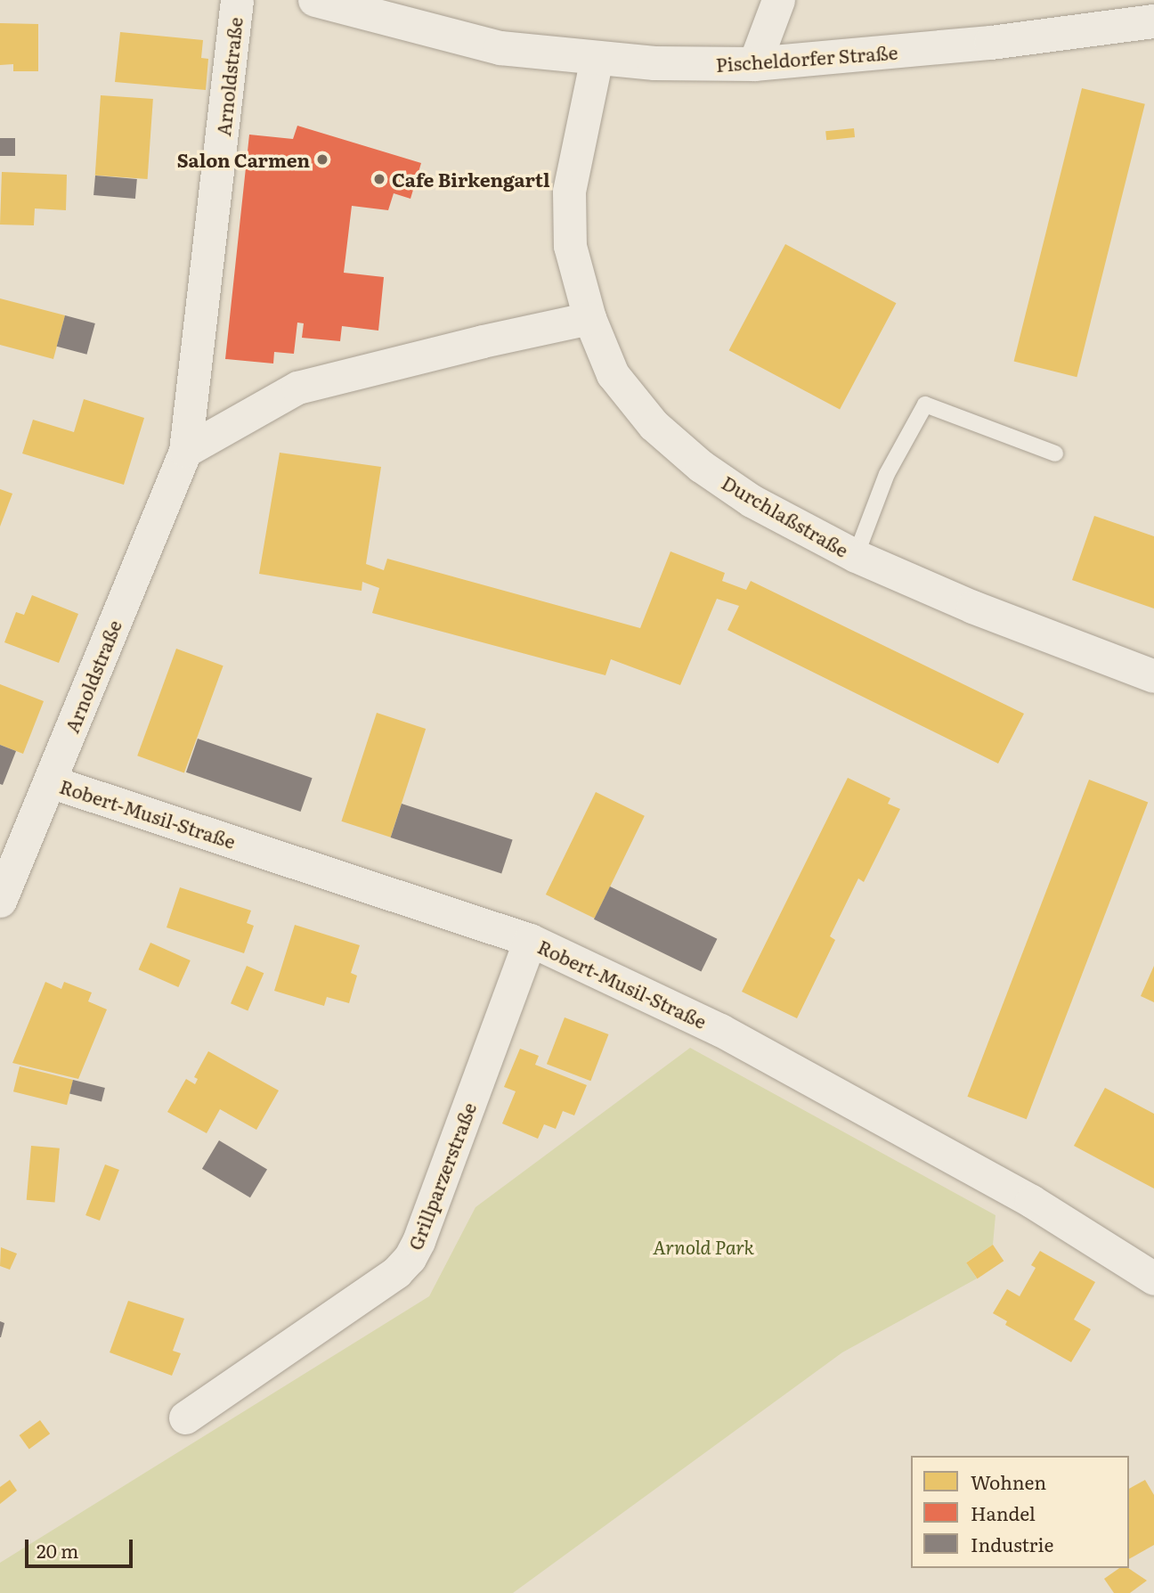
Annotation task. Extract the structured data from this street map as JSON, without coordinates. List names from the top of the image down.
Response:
{
  "streets": {
    "main road": ["Pischeldorfer Straße"],
    "street": [
      "Arnoldstraße",
      "Durchlaßstraße",
      "Robert-Musil-Straße",
      "Grillparzerstraße"
    ]
  },
  "crossings": [
    ["Pischeldorfer Straße", "Durchlaßstraße"],
    ["Arnoldstraße", "Robert-Musil-Straße"],
    ["Robert-Musil-Straße", "Grillparzerstraße"]
  ],
  "parks": ["Arnold Park"],
  "places": ["Salon Carmen", "Cafe Birkengartl"],
  "legend": ["Wohnen", "Handel", "Industrie"],
  "scale_bar": "20 m"
}
